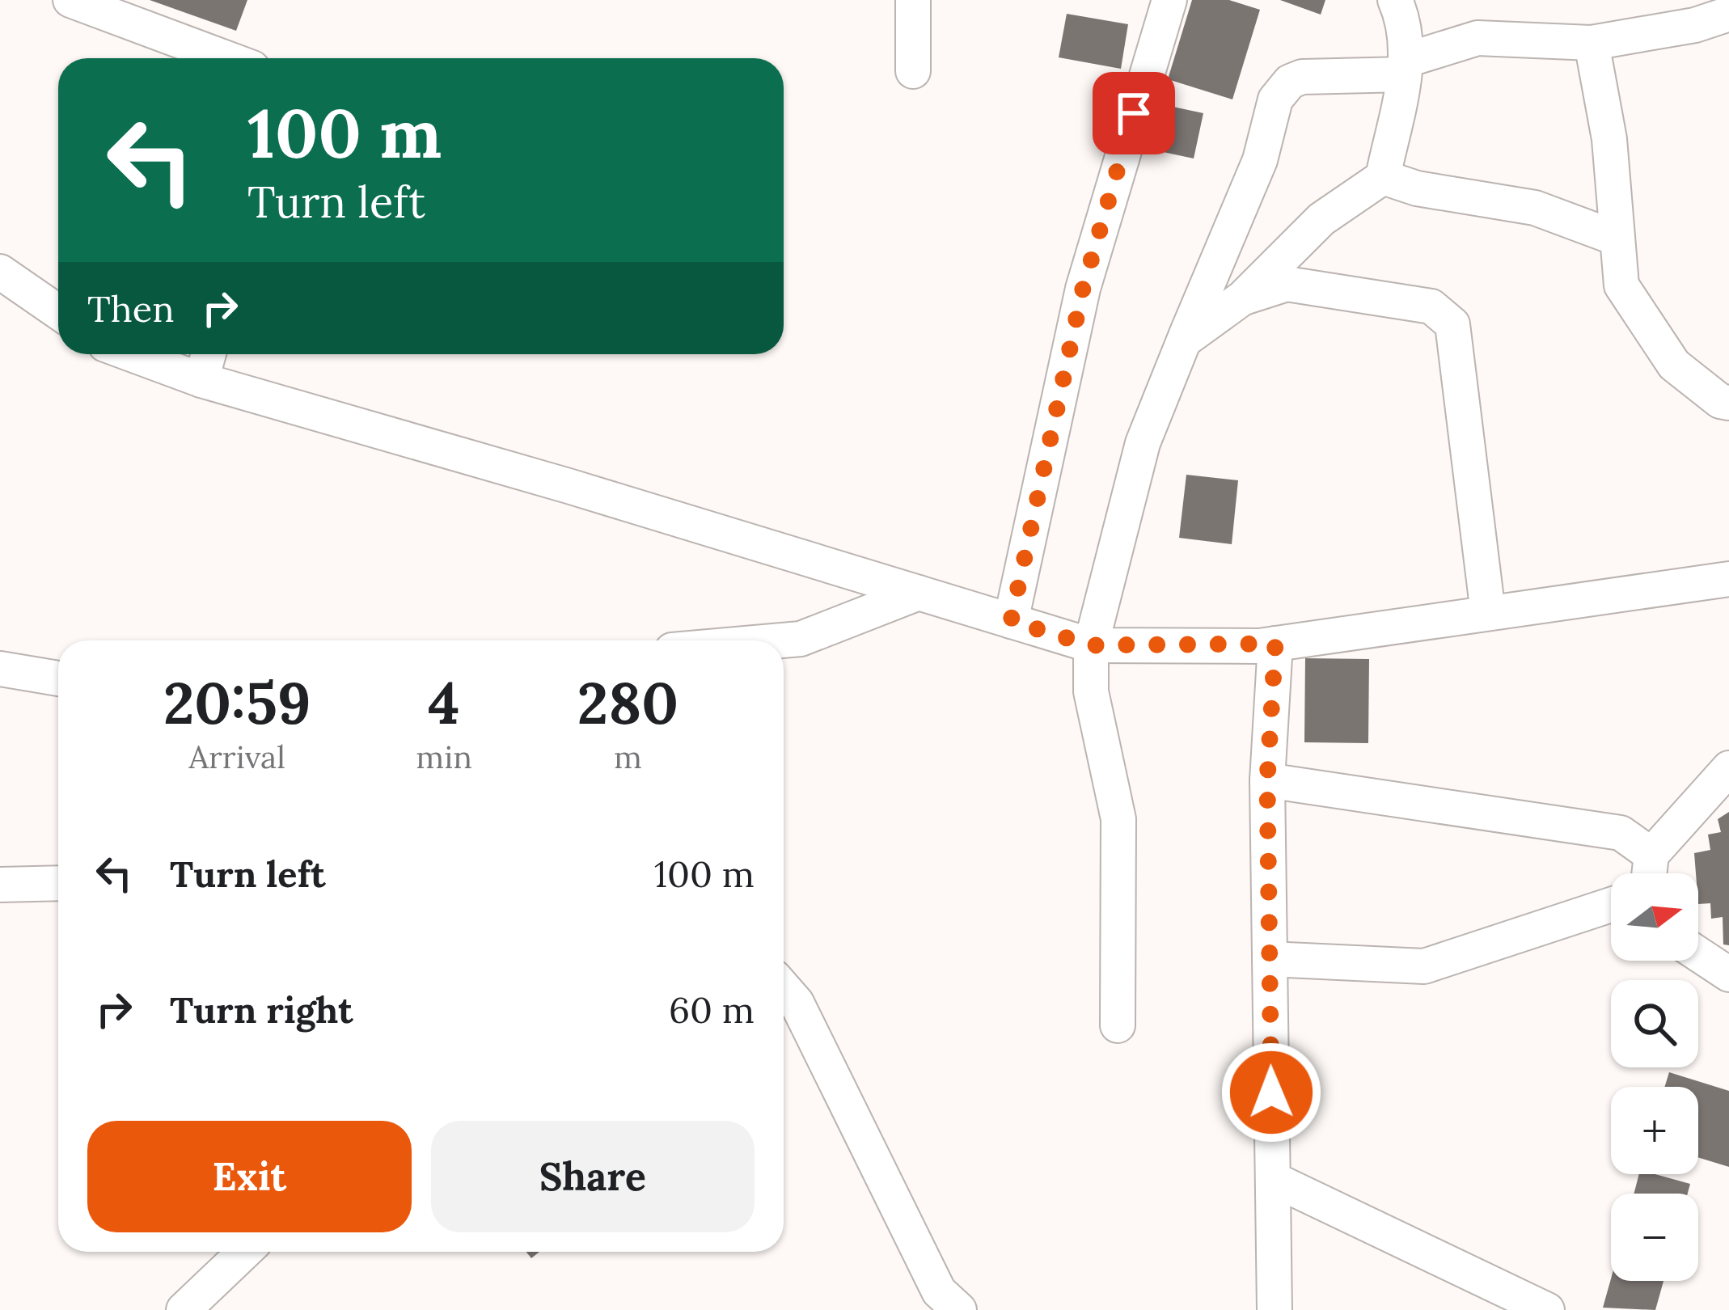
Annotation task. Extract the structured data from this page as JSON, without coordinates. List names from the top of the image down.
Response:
{
  "north": "right",
  "page": {
    "turn": ["100 m", "Turn left"],
    "then": "Then",
    "eta": [
      "20:59",
      "Arrival",
      "4",
      "min",
      "280",
      "m"
    ],
    "list": [
      {
        "name": "Turn left",
        "value": "100 m"
      },
      {
        "name": "Turn right",
        "value": "60 m"
      }
    ],
    "map_buttons": ["+", "−"],
    "buttons": ["Exit", "Share"]
  }
}
